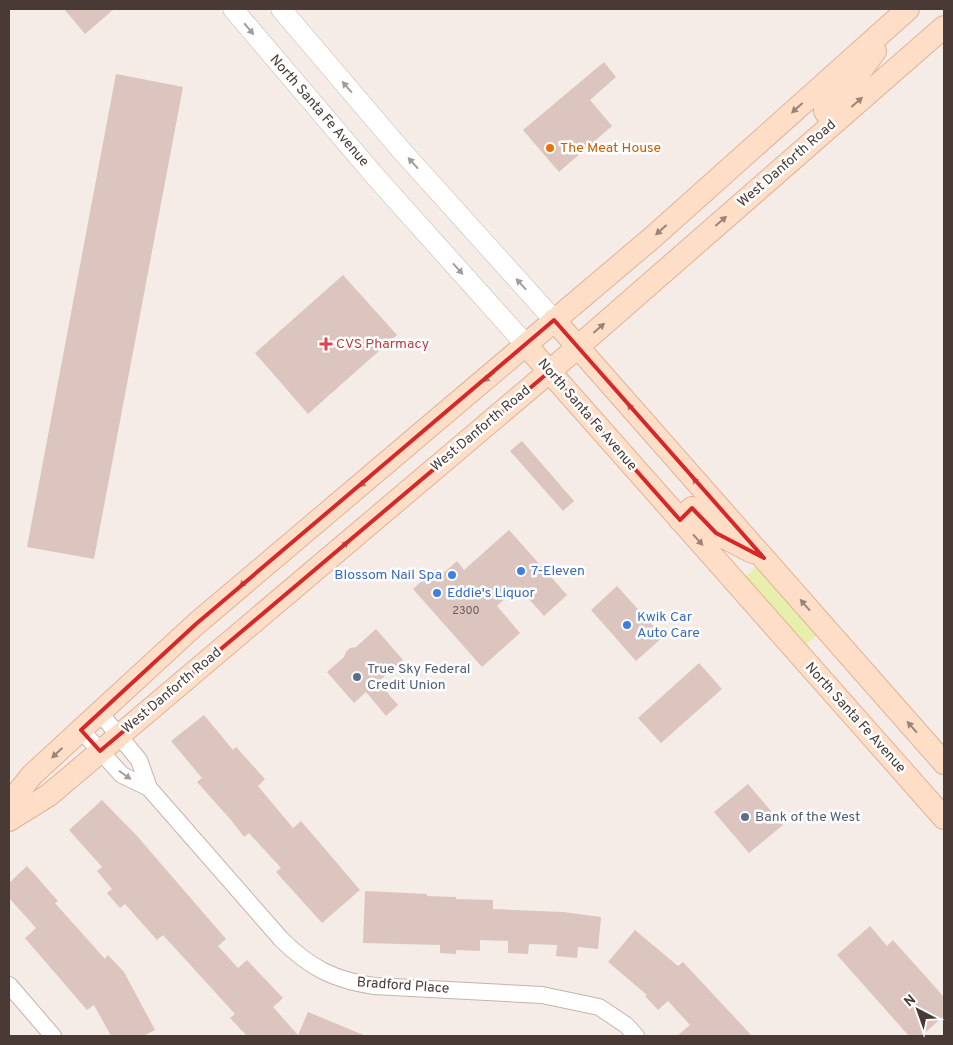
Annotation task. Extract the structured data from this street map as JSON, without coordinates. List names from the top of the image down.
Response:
{
  "streets": {
    "main road": ["North Santa Fe Avenue", "West Danforth Road"],
    "street": ["Bradford Place"]
  },
  "crossings": [
    ["North Santa Fe Avenue", "West Danforth Road"],
    ["West Danforth Road", "Bradford Place"]
  ],
  "places": {
    "other": [
      "The Meat House",
      "7-Eleven",
      "Blossom Nail Spa",
      "Eddie's Liquor",
      "Kwik Car Auto Care",
      "True Sky Federal Credit Union",
      "Bank of the West"
    ],
    "health": ["CVS Pharmacy"]
  },
  "house_numbers": ["2300"],
  "north": "top left"
}
